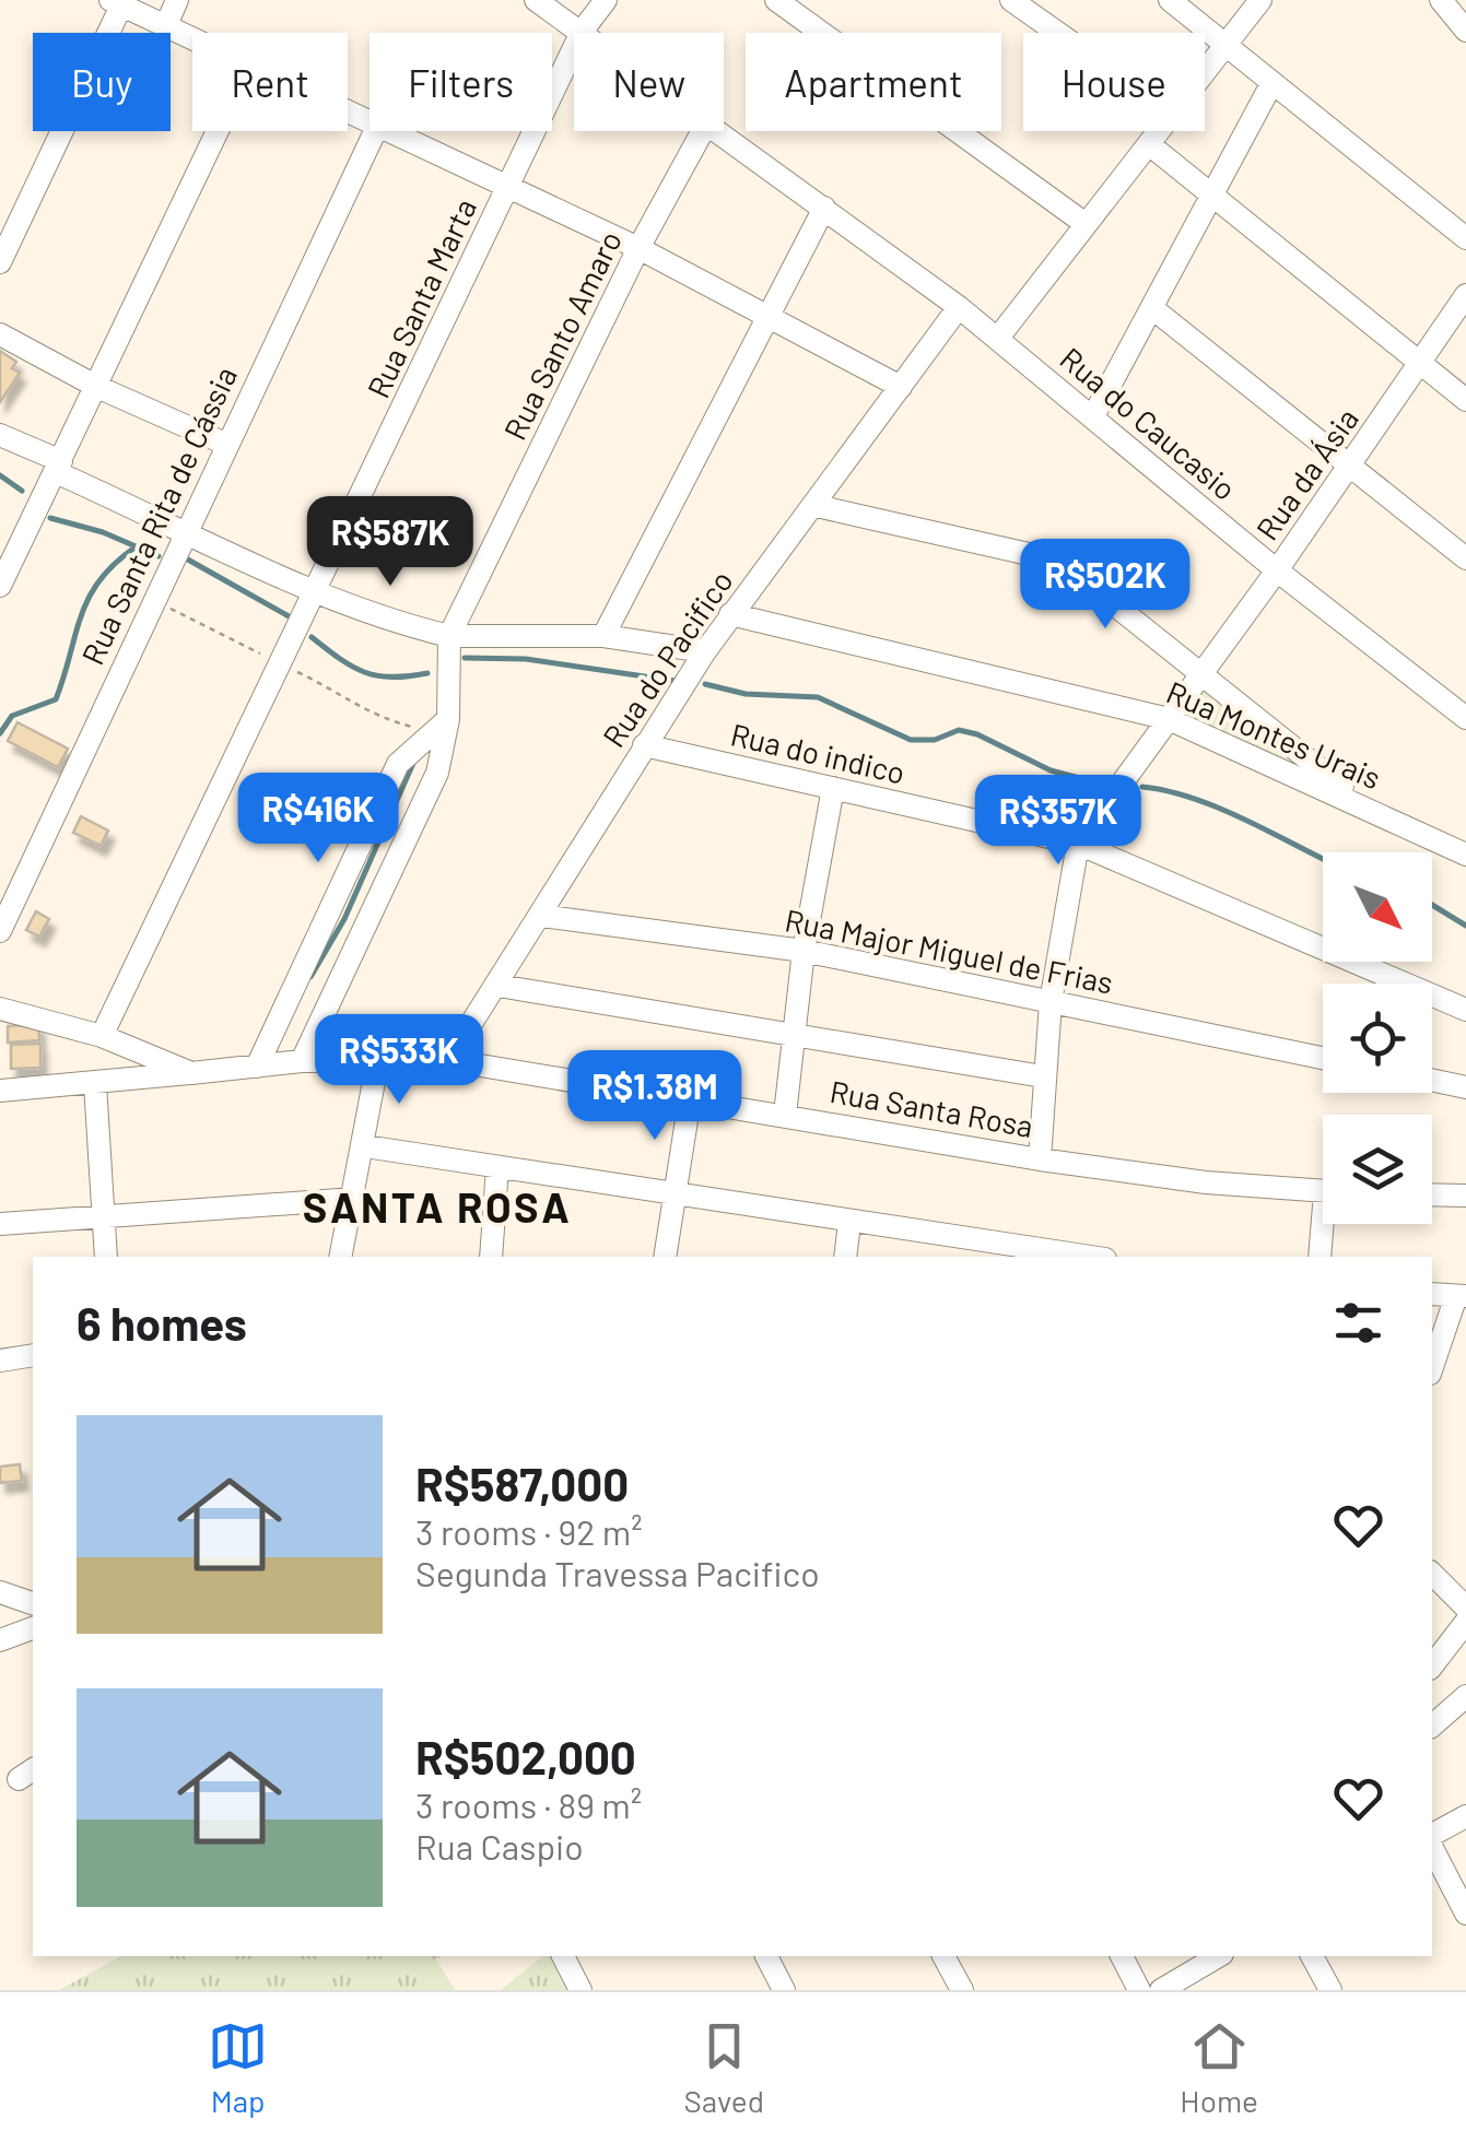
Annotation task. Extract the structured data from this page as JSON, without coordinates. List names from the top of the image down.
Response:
{
  "streets": {
    "street": [
      "Rua Santa Marta",
      "Rua Santo Amaro",
      "Rua do Caucasio",
      "Rua da Ásia",
      "Rua Santa Rita de Cássia",
      "Rua do Pacifico",
      "Rua Montes Urais",
      "Rua do indico",
      "Rua Major Miguel de Frias",
      "Rua Santa Rosa"
    ]
  },
  "crossings": [
    ["Rua Santa Marta", "Rua do Caucasio"],
    ["Rua do Caucasio", "Rua da Ásia"],
    ["Rua do Caucasio", "Rua do Pacifico"],
    ["Rua da Ásia", "Rua Montes Urais"],
    ["Rua da Ásia", "Rua do indico"],
    ["Rua do Pacifico", "Rua Montes Urais"],
    ["Rua do Pacifico", "Rua do indico"],
    ["Rua do Pacifico", "Rua Major Miguel de Frias"],
    ["Rua do Pacifico", "Rua Santa Rosa"]
  ],
  "districts": ["SANTA ROSA"],
  "north": "bottom right",
  "page": {
    "chip": [
      "Buy",
      "Rent",
      "Filters",
      "New",
      "Apartment",
      "House"
    ],
    "price": [
      "R$587K",
      "R$502K",
      "R$416K",
      "R$357K",
      "R$533K",
      "R$1.38M"
    ],
    "heading": "6 homes",
    "list": [
      {
        "name": "R$587,000",
        "note": "3 rooms · 92 m² · Segunda Travessa Pacifico"
      },
      {
        "name": "R$502,000",
        "note": "3 rooms · 89 m² · Rua Caspio"
      }
    ],
    "tabs": ["Map", "Saved", "Home"]
  }
}
